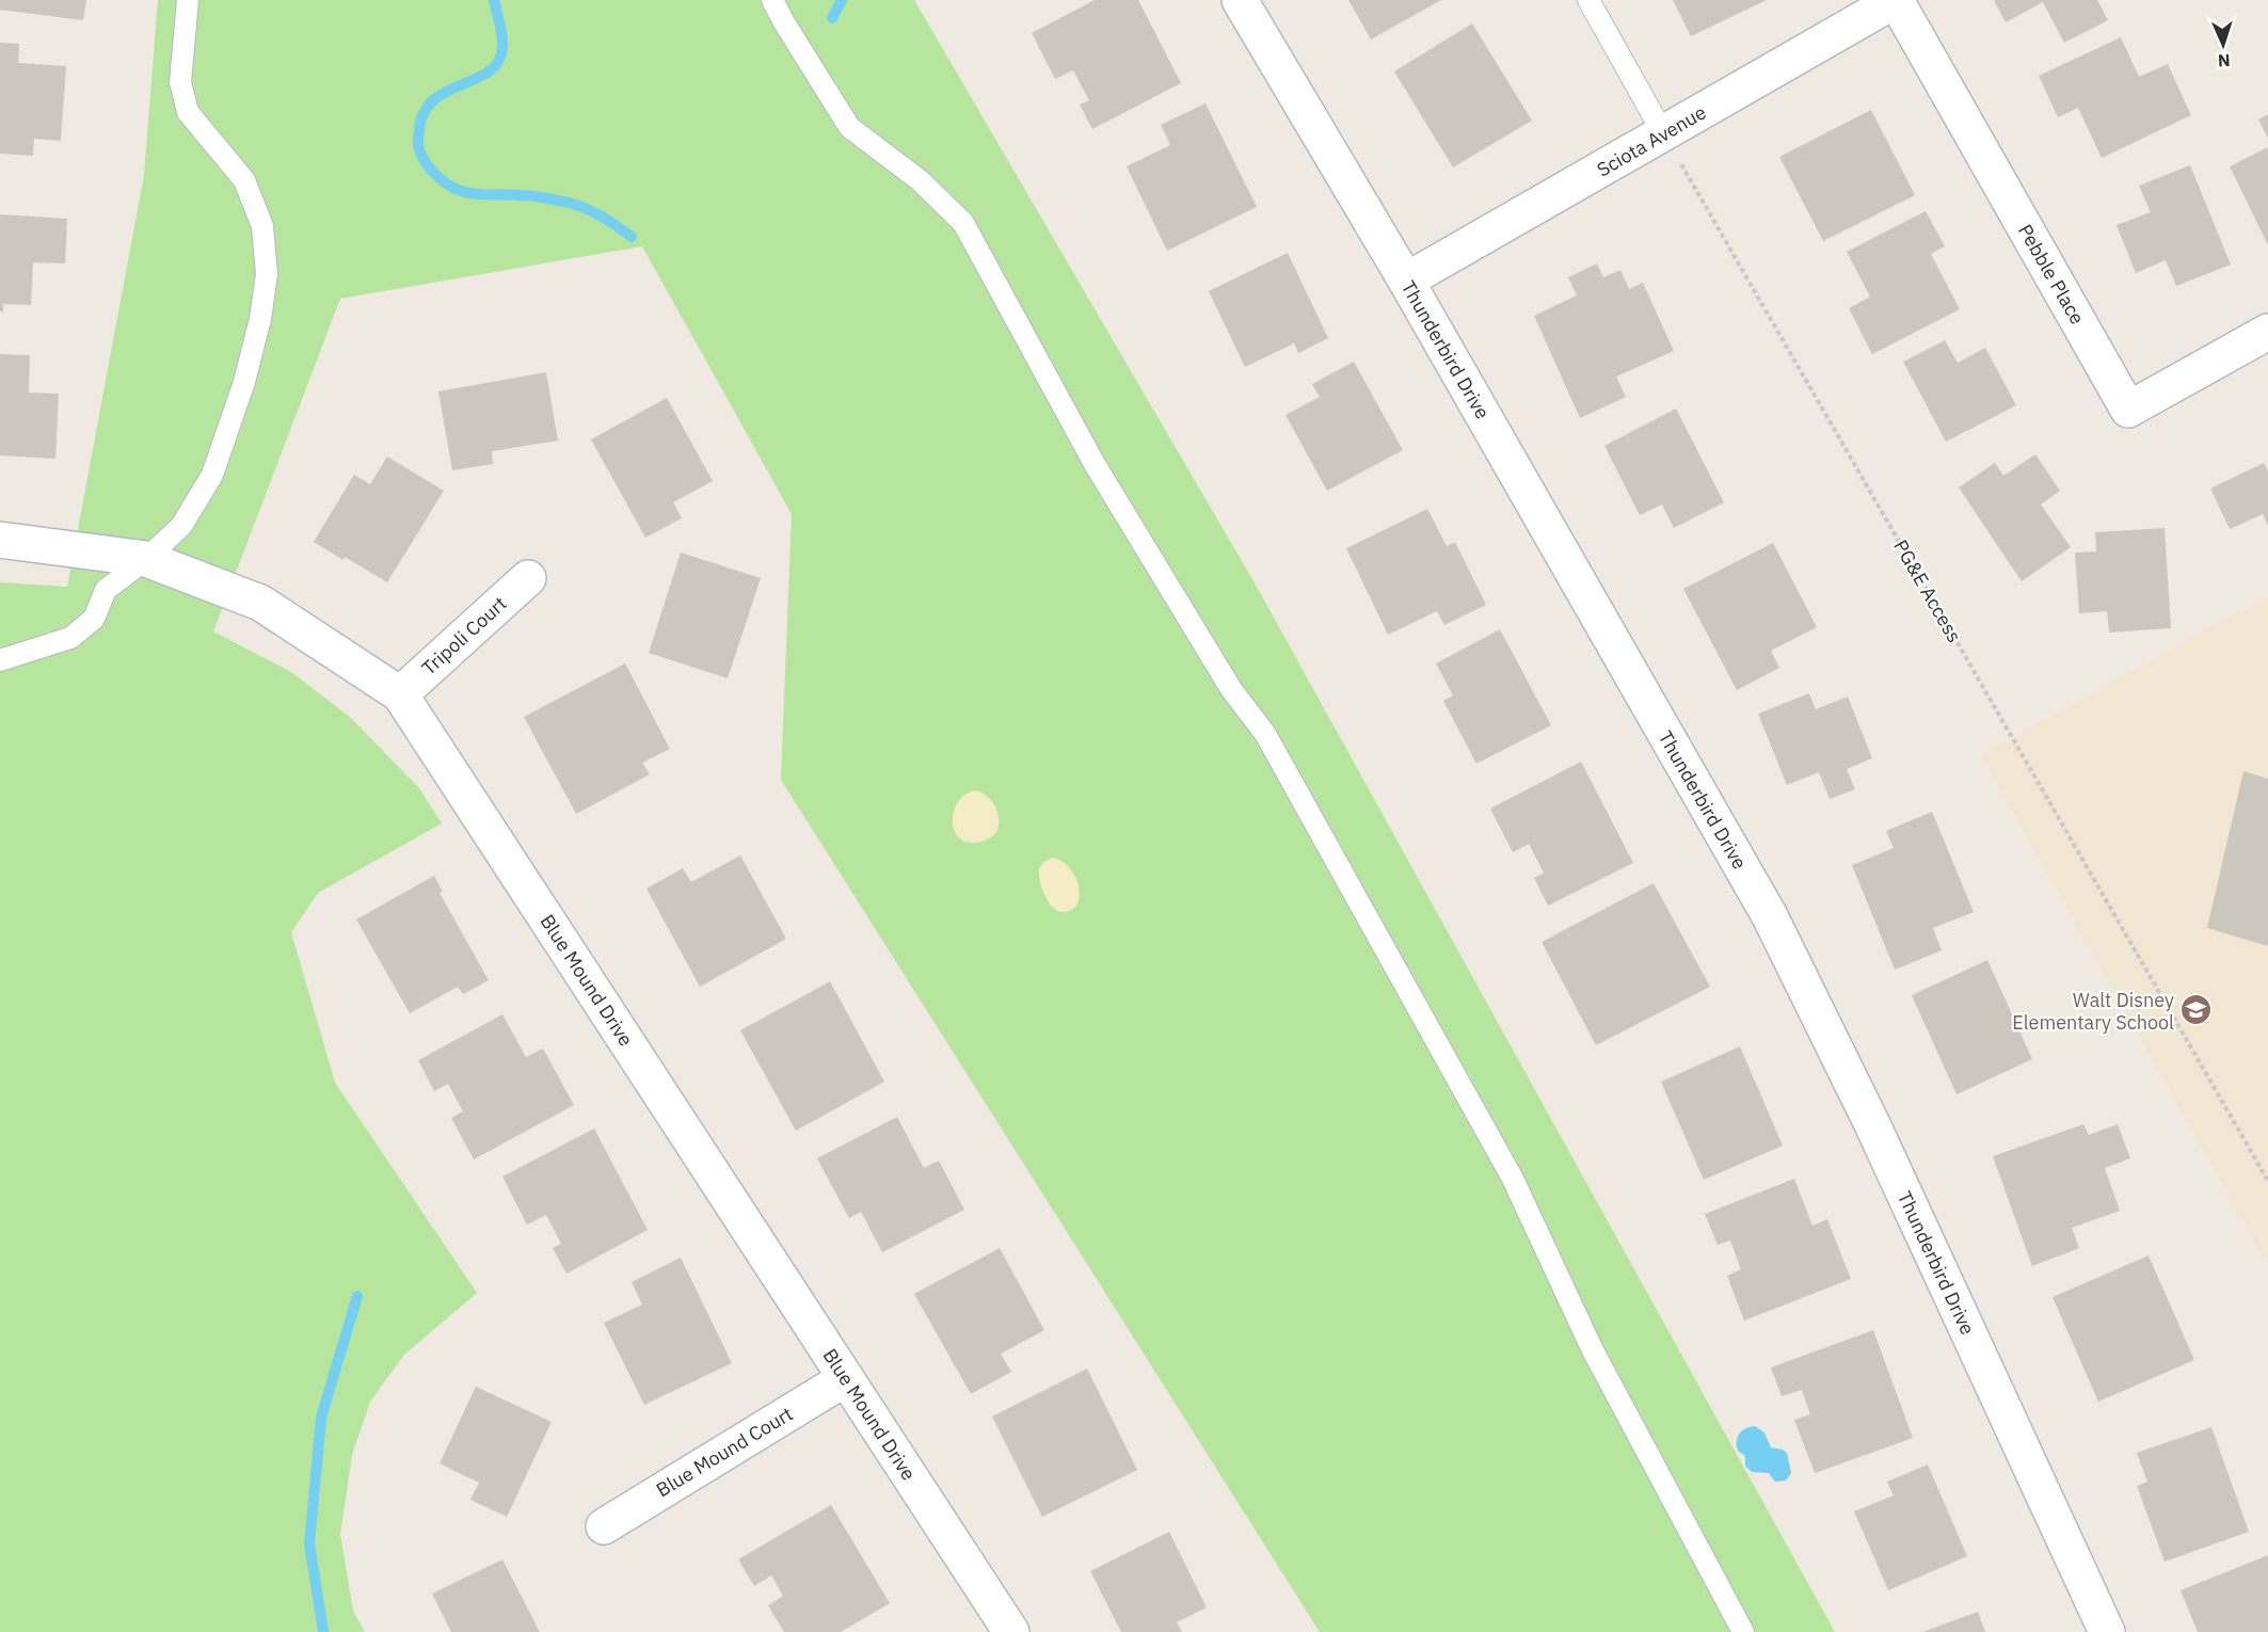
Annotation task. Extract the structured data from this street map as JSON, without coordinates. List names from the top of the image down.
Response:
{
  "streets": {
    "street": [
      "Sciota Avenue",
      "Pebble Place",
      "Thunderbird Drive",
      "Tripoli Court",
      "Blue Mound Drive",
      "Blue Mound Court"
    ],
    "path": ["PG&E Access"]
  },
  "crossings": [
    ["Sciota Avenue", "Pebble Place"],
    ["Sciota Avenue", "Thunderbird Drive"],
    ["Sciota Avenue", "PG&E Access"],
    ["Tripoli Court", "Blue Mound Drive"],
    ["Blue Mound Drive", "Blue Mound Court"]
  ],
  "places": {
    "school or university": ["Walt Disney Elementary School"]
  },
  "north": "bottom"
}
